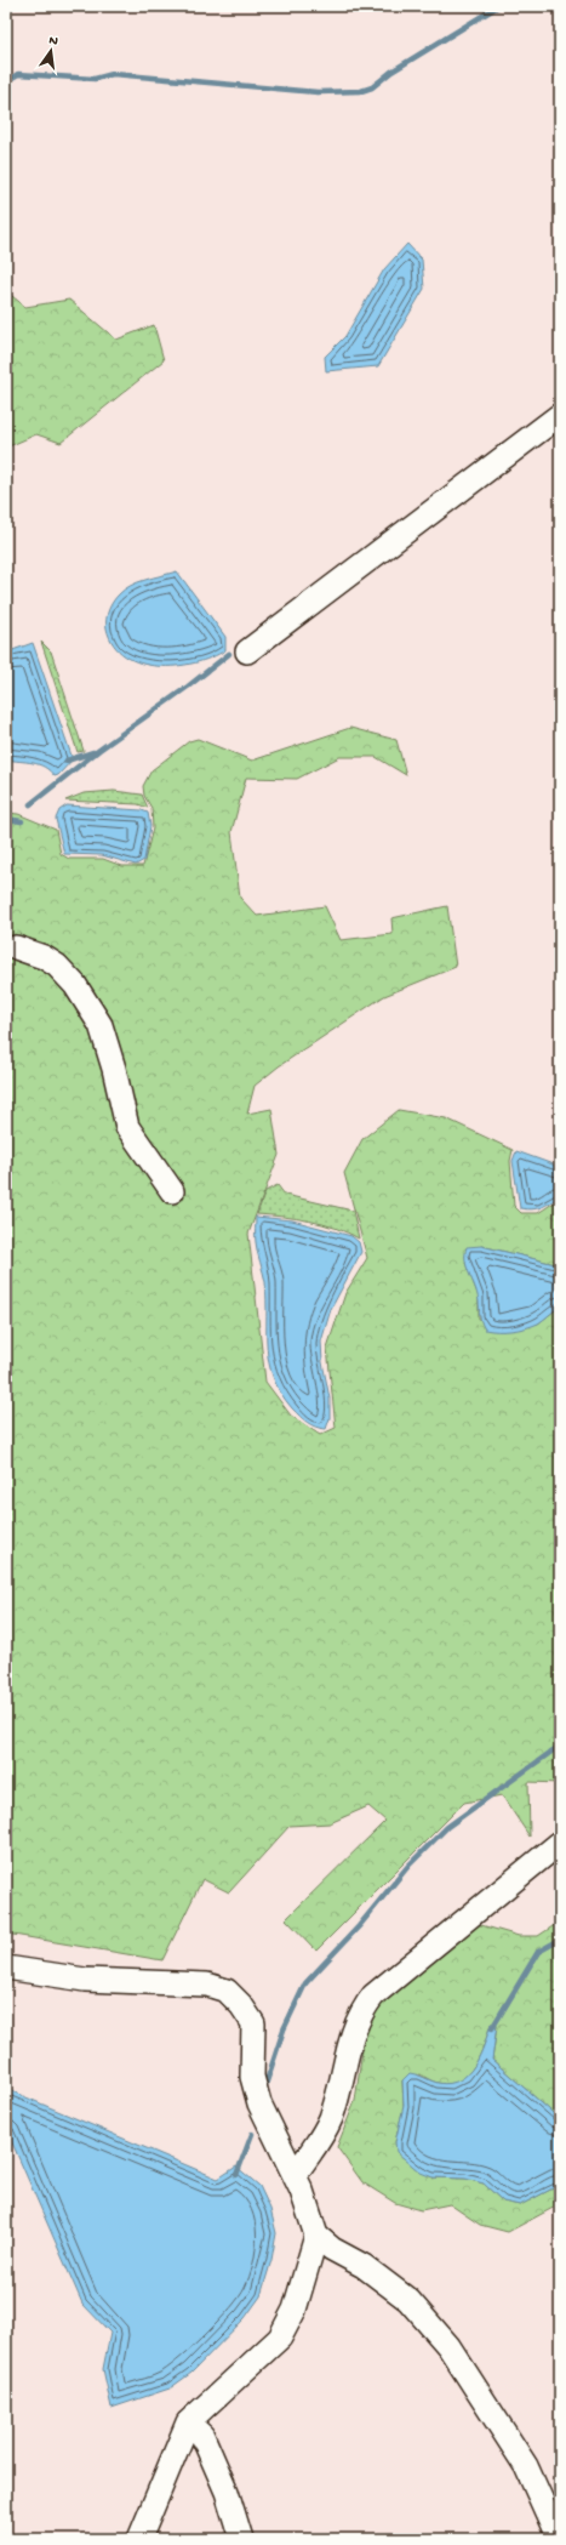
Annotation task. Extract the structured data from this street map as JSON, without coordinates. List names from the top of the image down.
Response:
{
  "north": "top"
}
